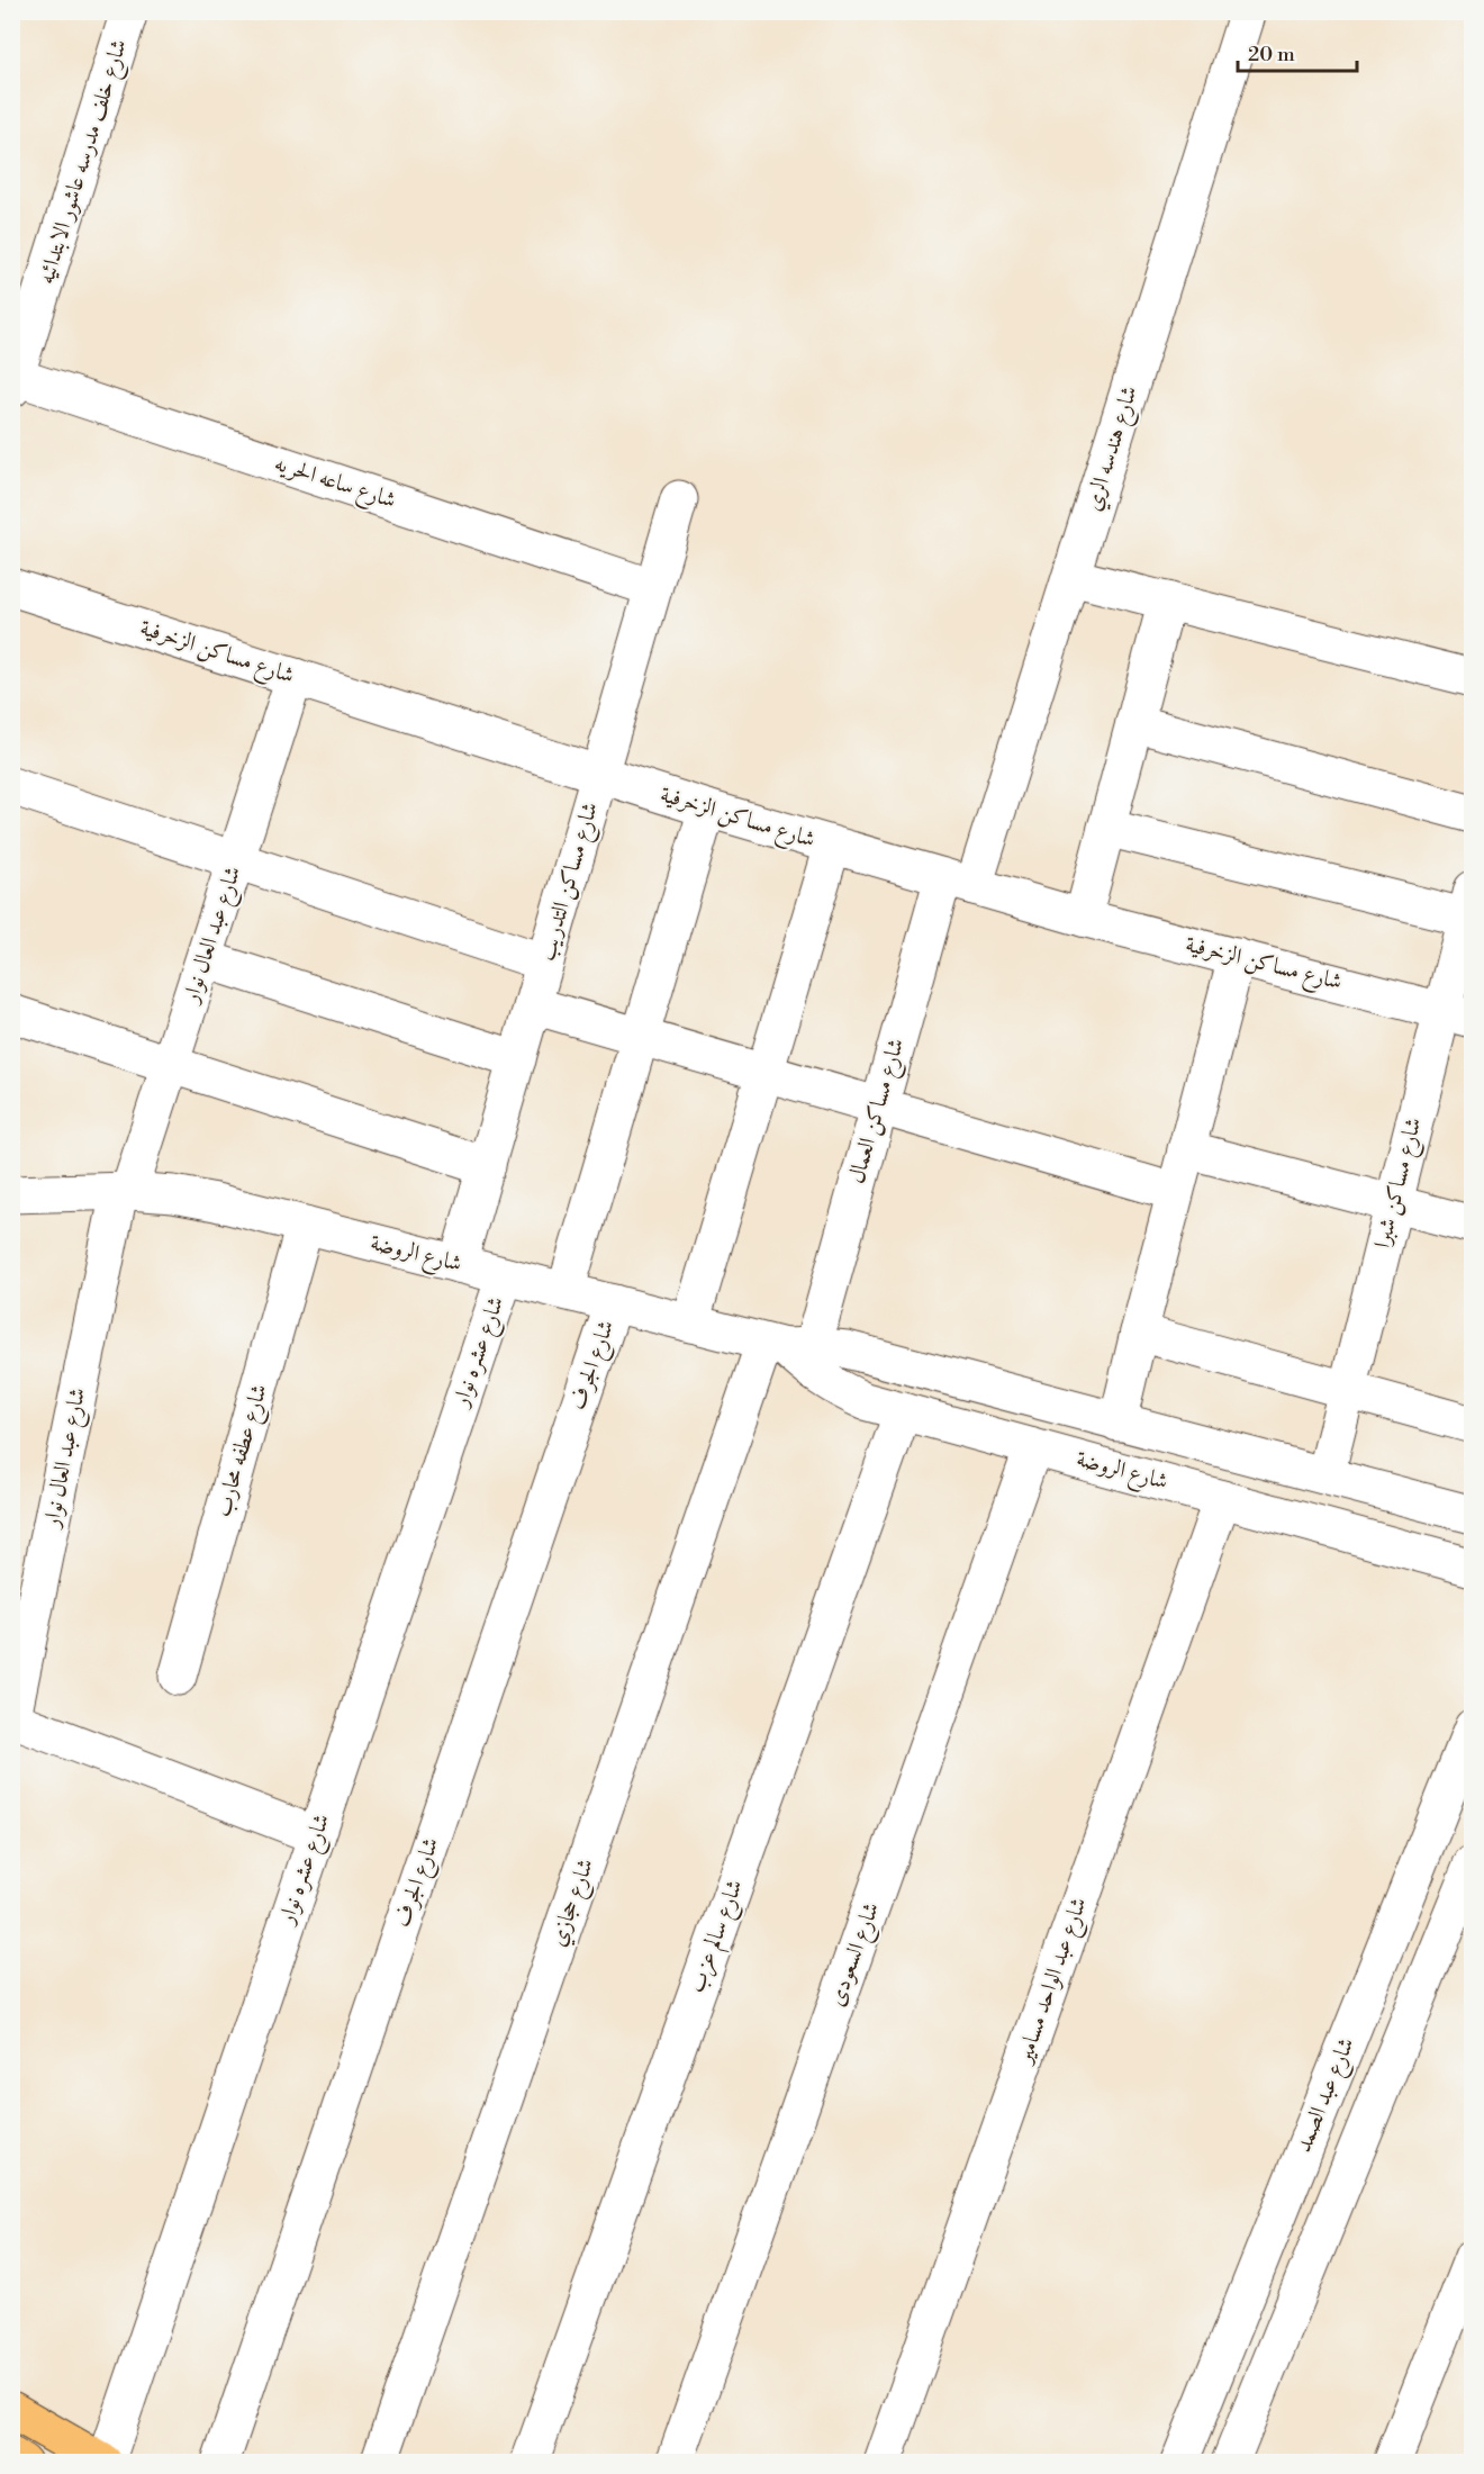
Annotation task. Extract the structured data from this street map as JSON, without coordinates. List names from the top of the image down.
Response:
{
  "streets": {
    "street": [
      "شارع خلف مدرسه عاشور الابتدائيه",
      "شارع هندسه الري",
      "شارع ساعه الحريه",
      "شارع مساكن الزخرفية",
      "شارع مساكن التدريب",
      "شارع عبد العال نوار",
      "شارع مساكن العمال",
      "شارع مساكن شبرا",
      "شارع الروضة",
      "شارع عشره نوار",
      "شارع الجرف",
      "شارع عطفه محارب",
      "شارع حجازي",
      "شارع سالم عزب",
      "شارع السعودى",
      "شارع عبد الواحد مسامير",
      "شارع عبد الصمد"
    ]
  },
  "crossings": [
    ["شارع خلف مدرسه عاشور الابتدائيه", "شارع ساعه الحريه"],
    ["شارع هندسه الري", "شارع مساكن الزخرفية"],
    ["شارع هندسه الري", "شارع مساكن العمال"],
    ["شارع ساعه الحريه", "شارع مساكن التدريب"],
    ["شارع مساكن الزخرفية", "شارع مساكن التدريب"],
    ["شارع مساكن الزخرفية", "شارع عبد العال نوار"],
    ["شارع مساكن الزخرفية", "شارع مساكن العمال"],
    ["شارع مساكن الزخرفية", "شارع مساكن شبرا"],
    ["شارع مساكن التدريب", "شارع الروضة"],
    ["شارع عبد العال نوار", "شارع الروضة"],
    ["شارع مساكن العمال", "شارع الروضة"],
    ["شارع مساكن العمال", "شارع حجازي"],
    ["شارع مساكن شبرا", "شارع الروضة"],
    ["شارع الروضة", "شارع عشره نوار"],
    ["شارع الروضة", "شارع الجرف"],
    ["شارع الروضة", "شارع عطفه محارب"],
    ["شارع الروضة", "شارع حجازي"],
    ["شارع الروضة", "شارع سالم عزب"],
    ["شارع الروضة", "شارع السعودى"],
    ["شارع الروضة", "شارع عبد الواحد مسامير"]
  ],
  "scale_bar": "20 m"
}
